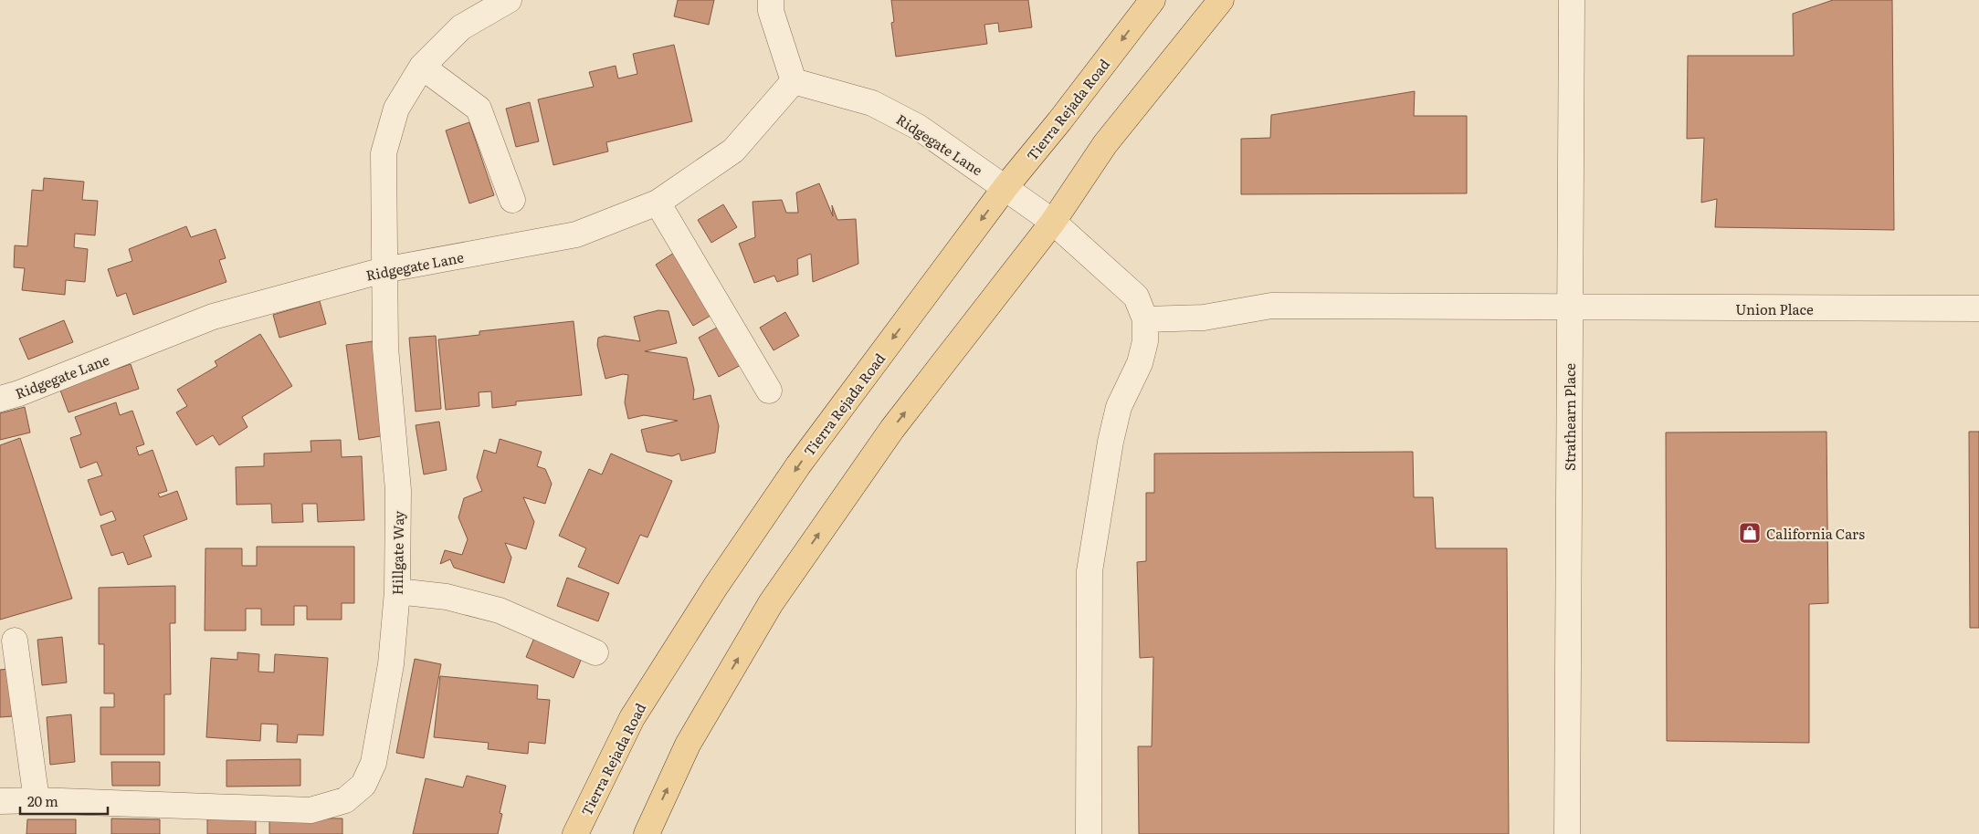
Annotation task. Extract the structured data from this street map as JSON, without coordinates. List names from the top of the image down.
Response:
{
  "streets": {
    "main road": ["Tierra Rejada Road"],
    "street": [
      "Ridgegate Lane",
      "Union Place",
      "Strathearn Place",
      "Hillgate Way"
    ]
  },
  "crossings": [
    ["Tierra Rejada Road", "Ridgegate Lane"],
    ["Ridgegate Lane", "Union Place"],
    ["Ridgegate Lane", "Hillgate Way"],
    ["Union Place", "Strathearn Place"]
  ],
  "places": {
    "shop": ["California Cars"]
  },
  "scale_bar": "20 m"
}
